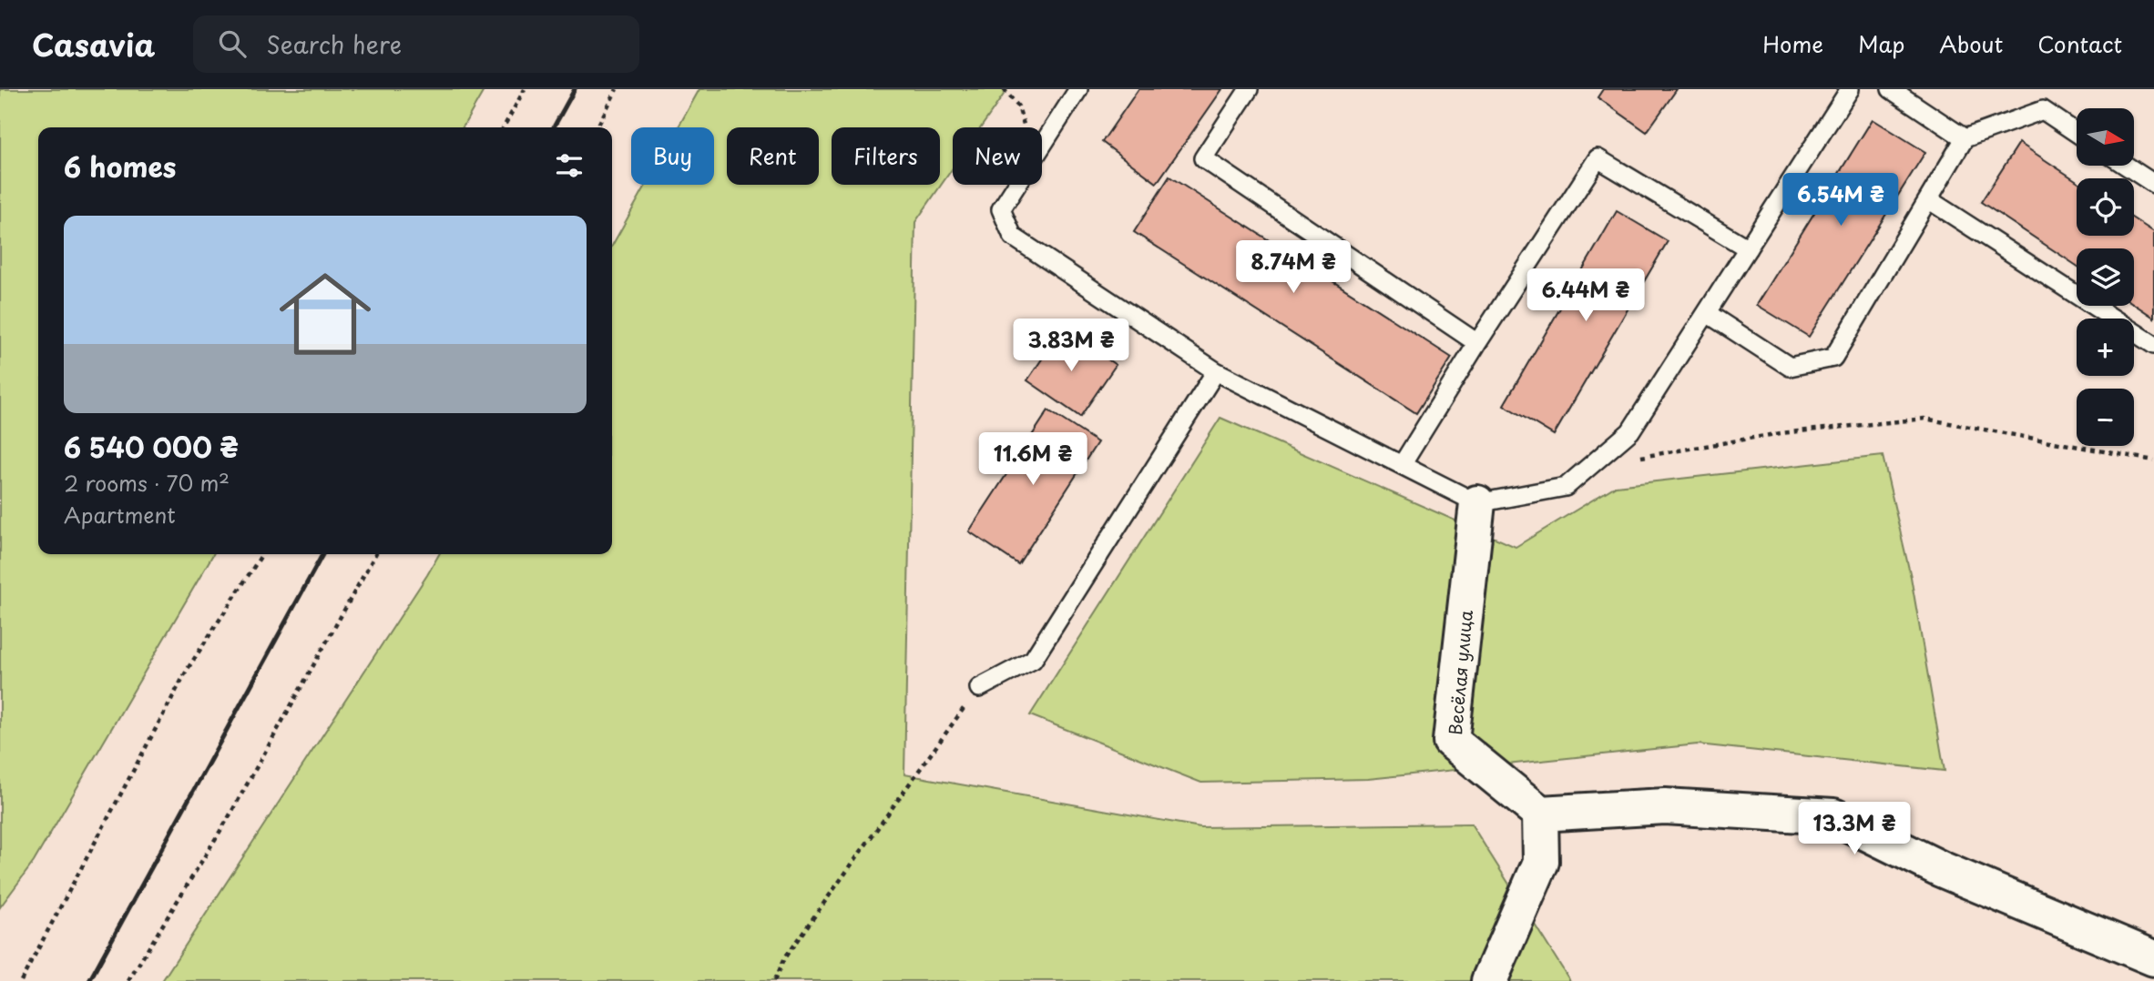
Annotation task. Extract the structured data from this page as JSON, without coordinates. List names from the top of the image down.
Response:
{
  "streets": {
    "street": ["Весёлая улица"]
  },
  "north": "right",
  "page": {
    "header": "Casavia",
    "search": "Search here",
    "nav": [
      "Home",
      "Map",
      "About",
      "Contact"
    ],
    "map_buttons": ["+", "−"],
    "chip": [
      "Buy",
      "Rent",
      "Filters",
      "New"
    ],
    "heading": "6 homes",
    "price": [
      "6.54M ₴",
      "8.74M ₴",
      "6.44M ₴",
      "3.83M ₴",
      "11.6M ₴",
      "13.3M ₴"
    ],
    "list": [
      {
        "name": "6 540 000 ₴",
        "note": "2 rooms · 70 m² · Apartment"
      }
    ]
  }
}
